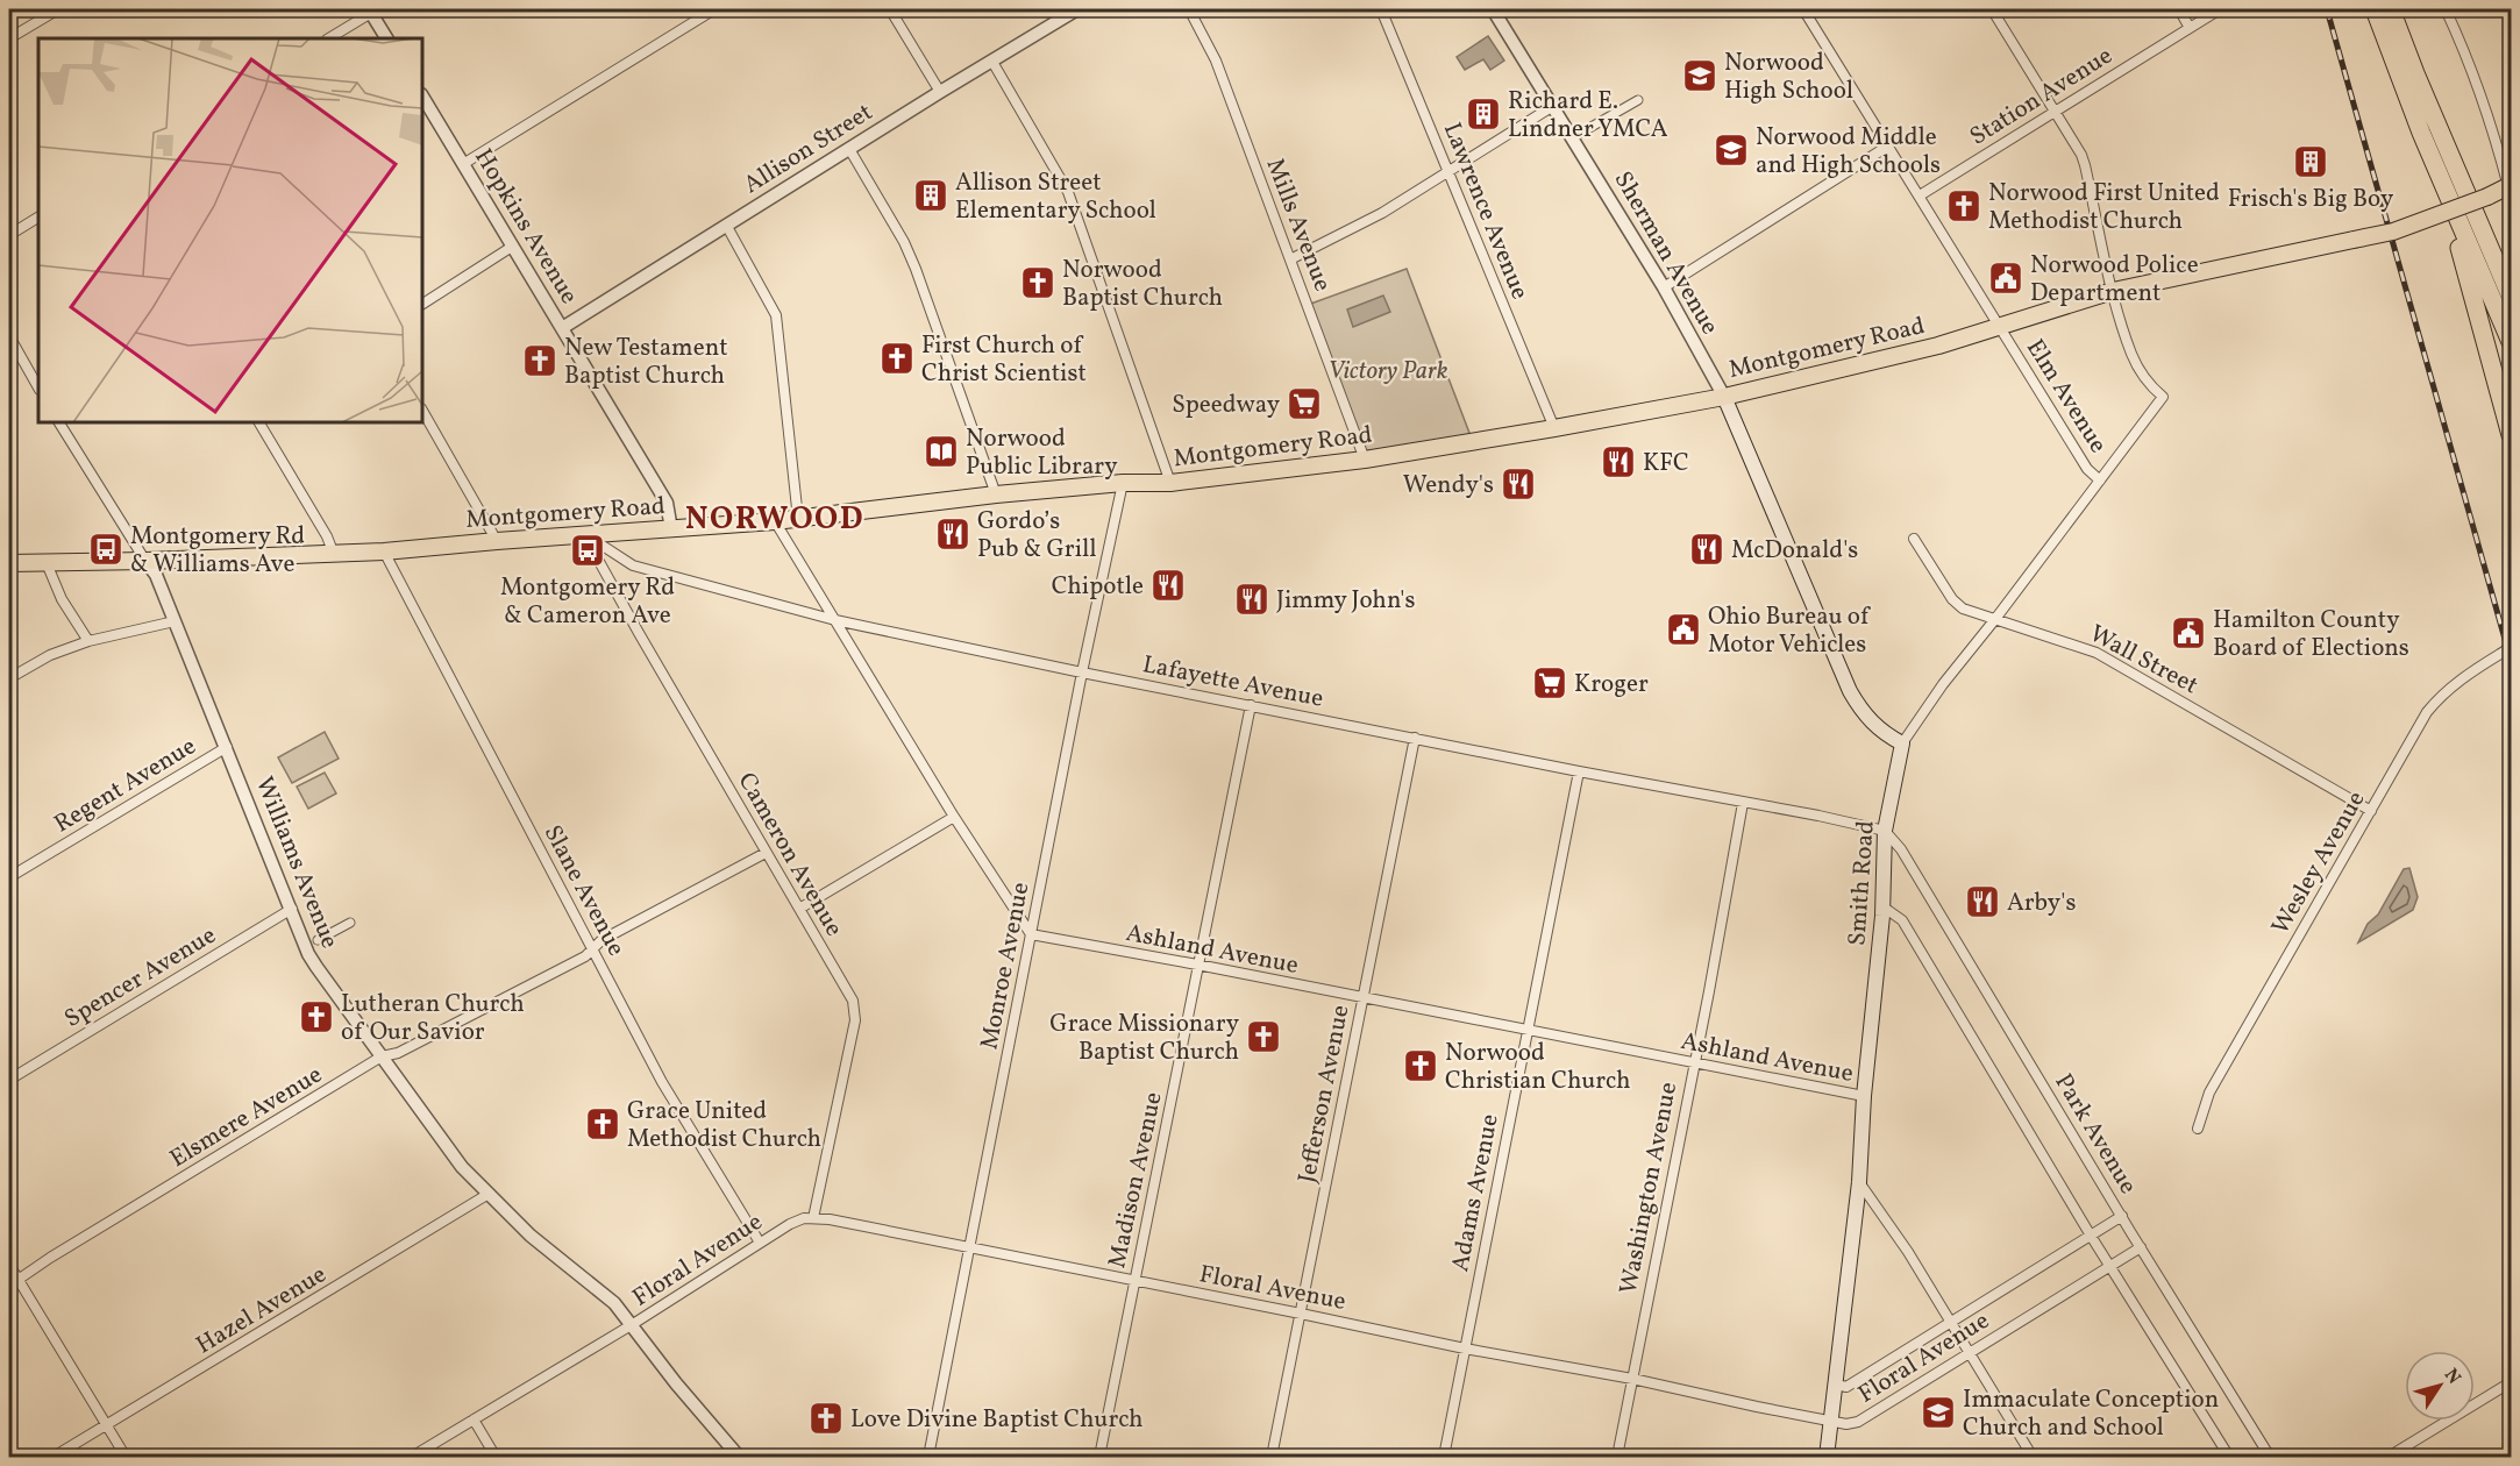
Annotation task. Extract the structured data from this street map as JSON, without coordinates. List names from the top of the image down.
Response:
{
  "streets": {
    "main road": ["Sherman Avenue", "Montgomery Road", "Smith Road"],
    "street": [
      "Station Avenue",
      "Allison Street",
      "Lawrence Avenue",
      "Mills Avenue",
      "Hopkins Avenue",
      "Elm Avenue",
      "Wall Street",
      "Lafayette Avenue",
      "Regent Avenue",
      "Cameron Avenue",
      "Williams Avenue",
      "Wesley Avenue",
      "Slane Avenue",
      "Ashland Avenue",
      "Monroe Avenue",
      "Spencer Avenue",
      "Jefferson Avenue",
      "Elsmere Avenue",
      "Park Avenue",
      "Madison Avenue",
      "Washington Avenue",
      "Adams Avenue",
      "Floral Avenue",
      "Hazel Avenue"
    ]
  },
  "crossings": [
    ["Station Avenue", "Elm Avenue"],
    ["Allison Street", "Hopkins Avenue"],
    ["Lawrence Avenue", "Montgomery Road"],
    ["Mills Avenue", "Montgomery Road"],
    ["Hopkins Avenue", "Montgomery Road"],
    ["Sherman Avenue", "Montgomery Road"],
    ["Sherman Avenue", "Smith Road"],
    ["Montgomery Road", "Elm Avenue"],
    ["Montgomery Road", "Lafayette Avenue"],
    ["Montgomery Road", "Cameron Avenue"],
    ["Montgomery Road", "Williams Avenue"],
    ["Montgomery Road", "Smith Road"],
    ["Montgomery Road", "Slane Avenue"],
    ["Montgomery Road", "Monroe Avenue"],
    ["Elm Avenue", "Smith Road"],
    ["Wall Street", "Wesley Avenue"],
    ["Wall Street", "Smith Road"],
    ["Lafayette Avenue", "Cameron Avenue"],
    ["Lafayette Avenue", "Smith Road"],
    ["Lafayette Avenue", "Monroe Avenue"],
    ["Lafayette Avenue", "Jefferson Avenue"],
    ["Lafayette Avenue", "Park Avenue"],
    ["Lafayette Avenue", "Madison Avenue"],
    ["Lafayette Avenue", "Washington Avenue"],
    ["Lafayette Avenue", "Adams Avenue"],
    ["Regent Avenue", "Williams Avenue"],
    ["Cameron Avenue", "Elsmere Avenue"],
    ["Cameron Avenue", "Floral Avenue"],
    ["Williams Avenue", "Spencer Avenue"],
    ["Williams Avenue", "Elsmere Avenue"],
    ["Williams Avenue", "Floral Avenue"],
    ["Williams Avenue", "Hazel Avenue"],
    ["Smith Road", "Ashland Avenue"],
    ["Smith Road", "Park Avenue"],
    ["Smith Road", "Floral Avenue"],
    ["Slane Avenue", "Elsmere Avenue"],
    ["Slane Avenue", "Floral Avenue"],
    ["Ashland Avenue", "Monroe Avenue"],
    ["Ashland Avenue", "Jefferson Avenue"],
    ["Ashland Avenue", "Madison Avenue"],
    ["Ashland Avenue", "Washington Avenue"],
    ["Ashland Avenue", "Adams Avenue"],
    ["Monroe Avenue", "Floral Avenue"],
    ["Jefferson Avenue", "Floral Avenue"],
    ["Park Avenue", "Floral Avenue"],
    ["Madison Avenue", "Floral Avenue"],
    ["Washington Avenue", "Floral Avenue"],
    ["Adams Avenue", "Floral Avenue"]
  ],
  "districts": ["NORWOOD"],
  "parks": ["Victory Park"],
  "places": {
    "school or university": ["Norwood High School", "Norwood Middle and High Schools", "Immaculate Conception Church and School"],
    "building": ["Richard E. Lindner YMCA", "Frisch's Big Boy", "Allison Street Elementary School"],
    "church": [
      "Norwood First United Methodist Church",
      "Norwood Baptist Church",
      "First Church of Christ Scientist",
      "New Testament Baptist Church",
      "Lutheran Church of Our Savior",
      "Grace Missionary Baptist Church",
      "Norwood Christian Church",
      "Grace United Methodist Church",
      "Love Divine Baptist Church"
    ],
    "public building": ["Norwood Police Department", "Ohio Bureau of Motor Vehicles", "Hamilton County Board of Elections"],
    "supermarket": ["Speedway", "Kroger"],
    "library": ["Norwood Public Library"],
    "restaurant": [
      "KFC",
      "Wendy's",
      "Gordo’s Pub & Grill",
      "McDonald's",
      "Chipotle",
      "Jimmy John's",
      "Arby's"
    ],
    "bus stop": ["Montgomery Rd & Williams Ave", "Montgomery Rd & Cameron Ave"]
  },
  "north": "top right"
}
